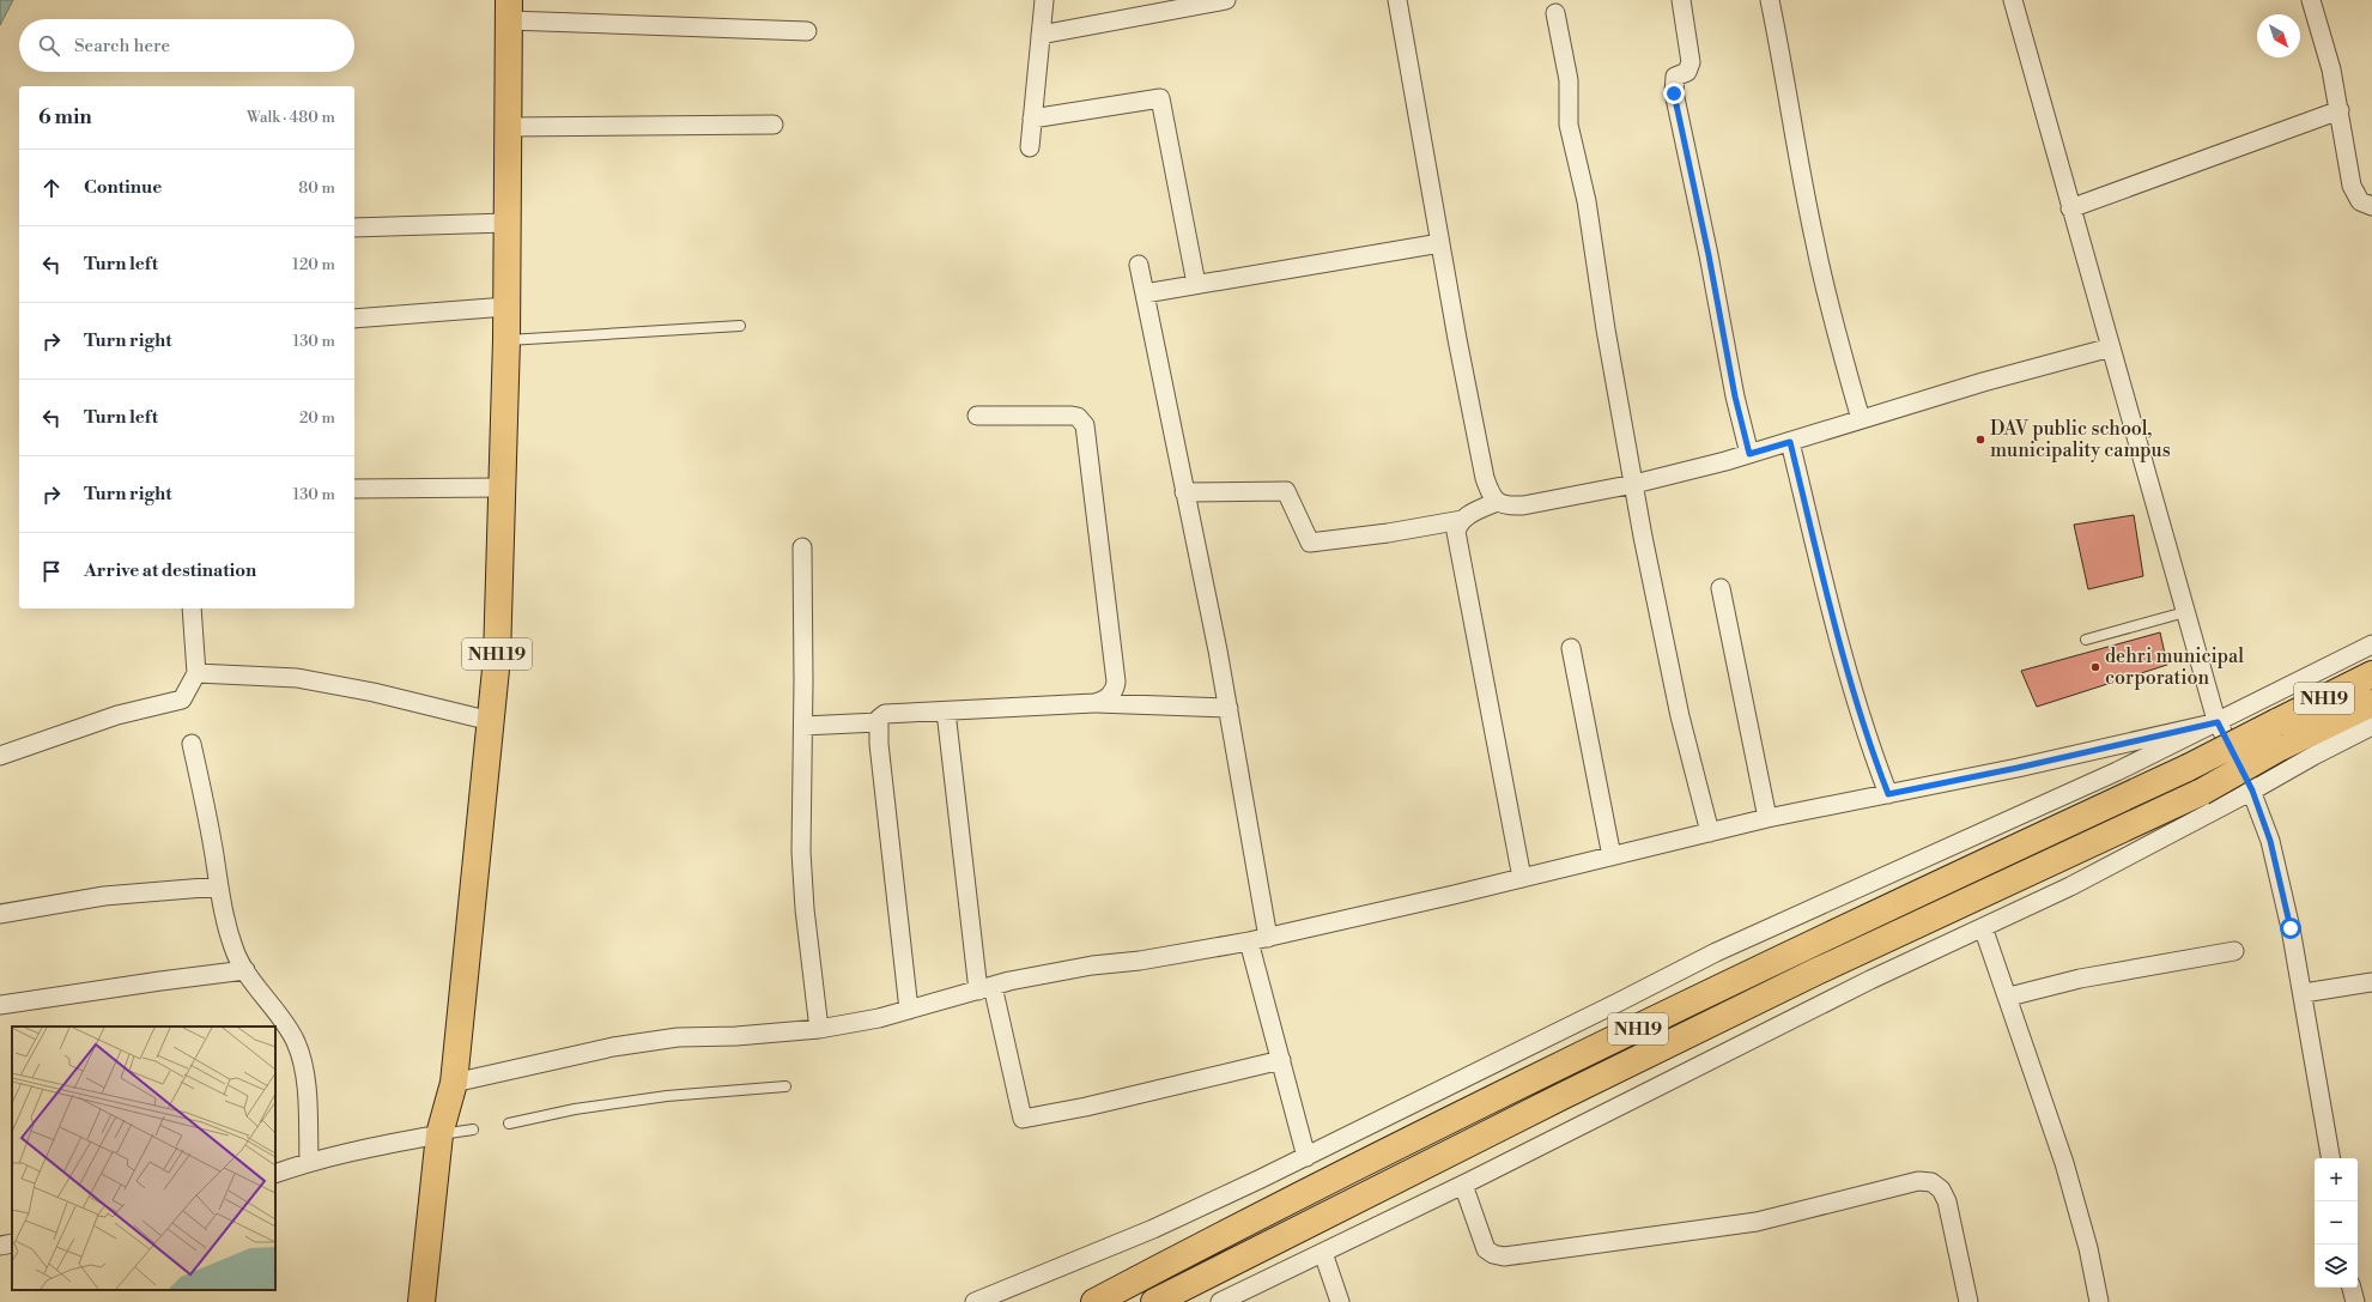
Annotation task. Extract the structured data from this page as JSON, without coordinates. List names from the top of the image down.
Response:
{
  "streets": {
    "highway": ["NH119", "NH19"]
  },
  "places": ["DAV public school, municipality campus", "dehri municipal corporation"],
  "north": "bottom right",
  "page": {
    "search": "Search here",
    "heading": ["6 min", "Walk · 480 m"],
    "list": [
      ["Continue", "80 m"],
      ["Turn left", "120 m"],
      ["Turn right", "130 m"],
      ["Turn left", "20 m"],
      ["Turn right", "130 m"],
      "Arrive at destination"
    ],
    "map_buttons": ["+", "−"]
  }
}
